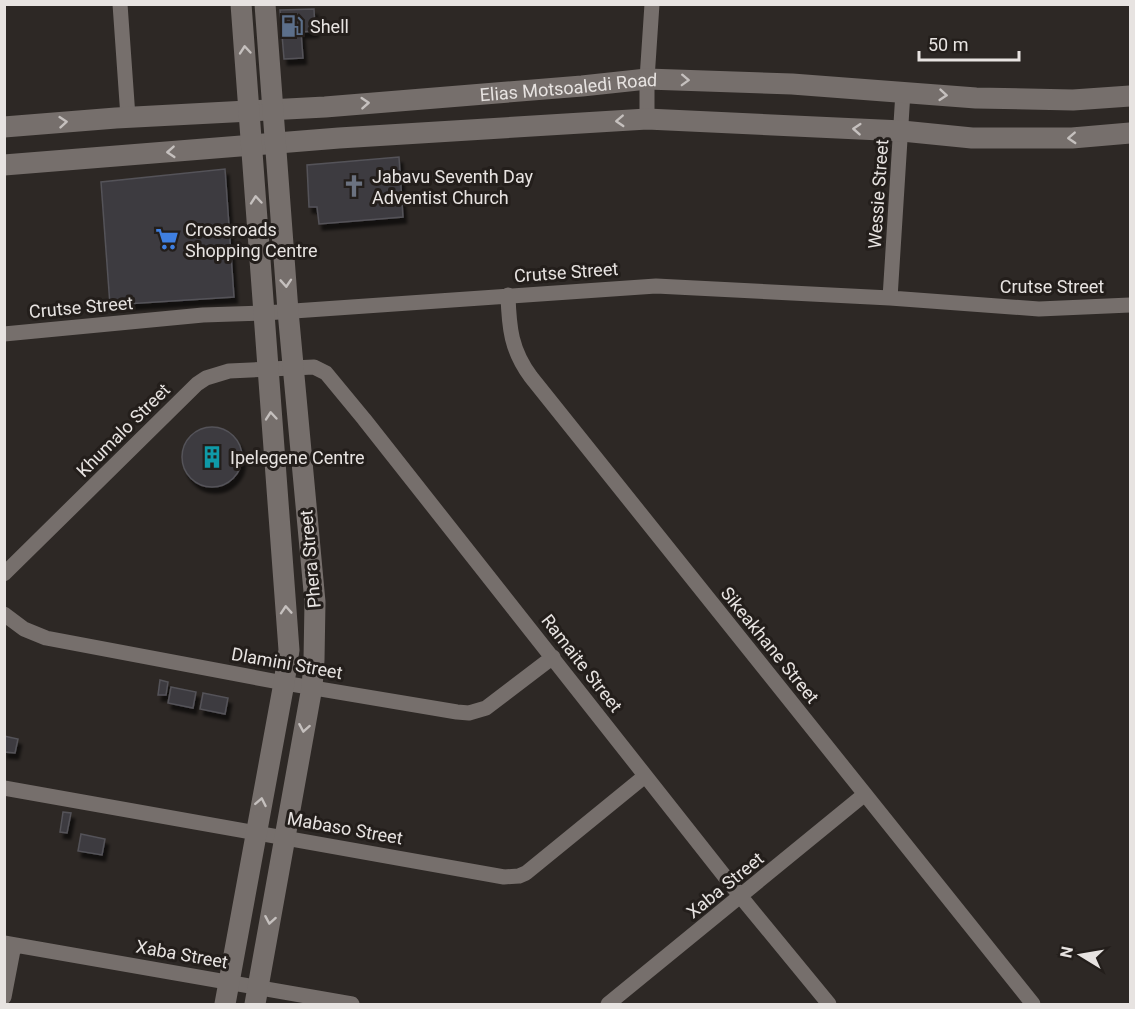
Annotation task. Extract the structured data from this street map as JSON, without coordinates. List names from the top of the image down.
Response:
{
  "streets": {
    "main road": ["Elias Motsoaledi Road", "Phera Street"],
    "street": [
      "Wessie Street",
      "Crutse Street",
      "Khumalo Street",
      "Sikeakhane Street",
      "Dlamini Street",
      "Ramaite Street",
      "Mabaso Street",
      "Xaba Street"
    ]
  },
  "crossings": [
    ["Elias Motsoaledi Road", "Wessie Street"],
    ["Elias Motsoaledi Road", "Phera Street"],
    ["Wessie Street", "Crutse Street"],
    ["Crutse Street", "Phera Street"],
    ["Crutse Street", "Sikeakhane Street"],
    ["Khumalo Street", "Phera Street"],
    ["Khumalo Street", "Ramaite Street"],
    ["Phera Street", "Dlamini Street"],
    ["Phera Street", "Ramaite Street"],
    ["Phera Street", "Mabaso Street"],
    ["Phera Street", "Xaba Street"],
    ["Sikeakhane Street", "Xaba Street"],
    ["Dlamini Street", "Ramaite Street"],
    ["Ramaite Street", "Mabaso Street"],
    ["Ramaite Street", "Xaba Street"]
  ],
  "places": {
    "fuel station": ["Shell"],
    "church": ["Jabavu Seventh Day Adventist Church"],
    "supermarket": ["Crossroads Shopping Centre"],
    "building": ["Ipelegene Centre"]
  },
  "scale_bar": "50 m",
  "north": "left"
}
